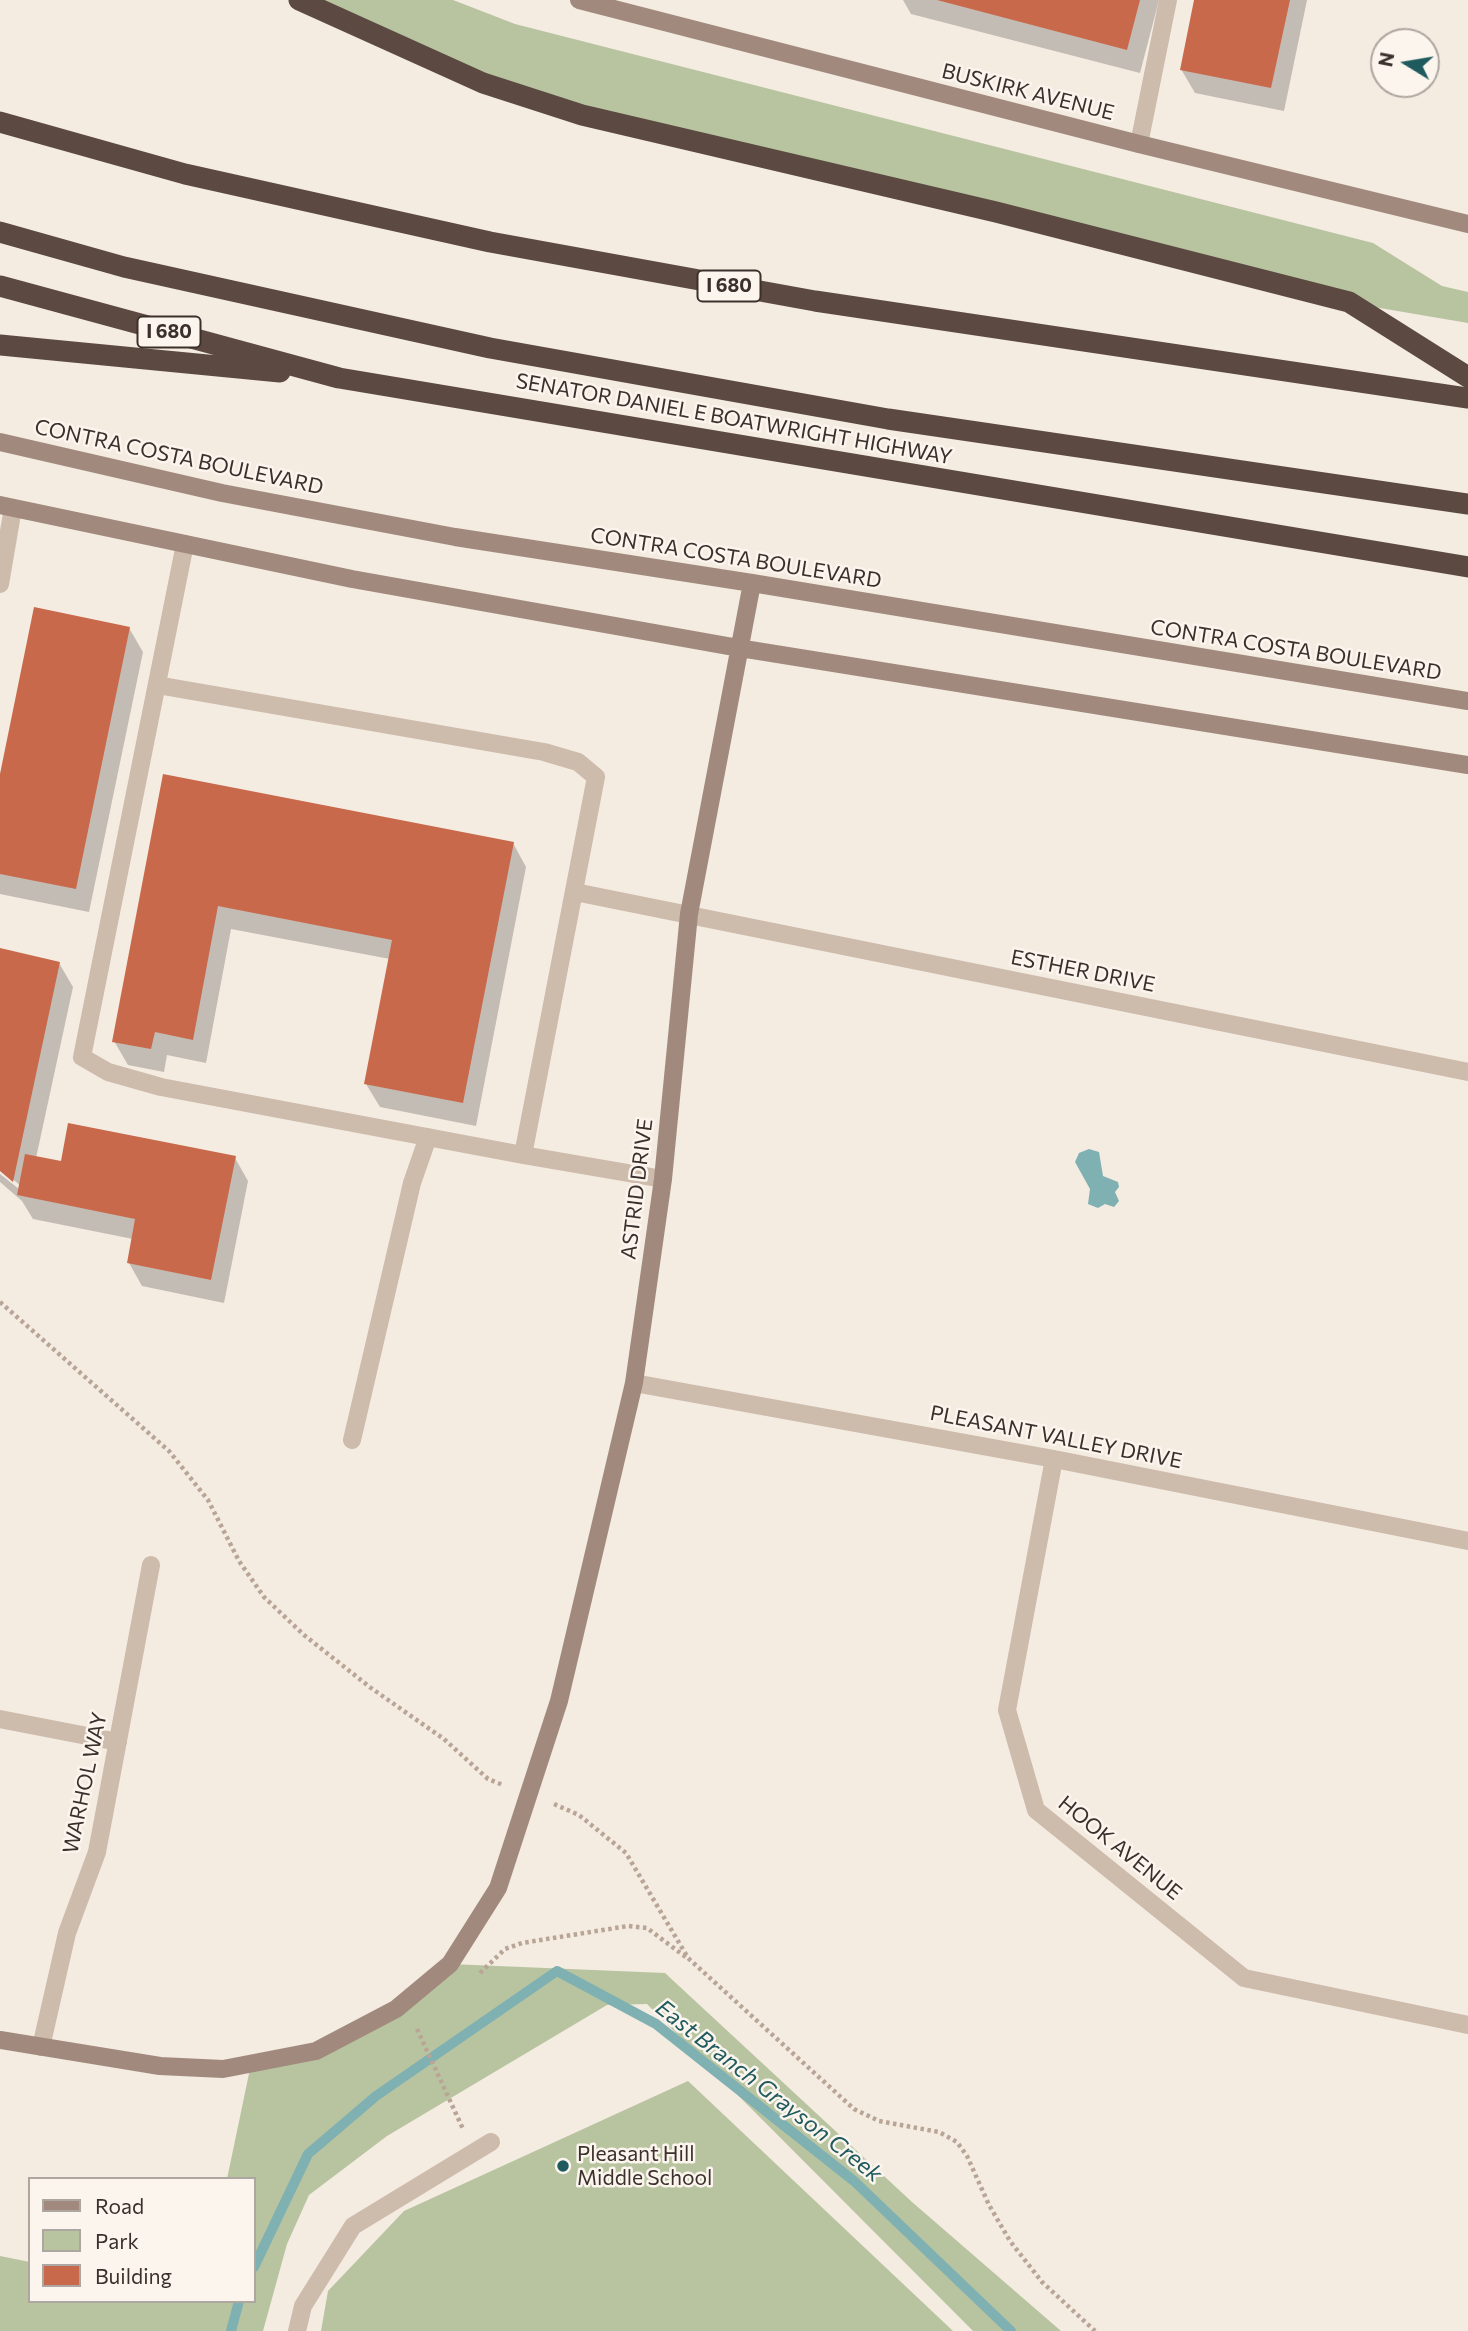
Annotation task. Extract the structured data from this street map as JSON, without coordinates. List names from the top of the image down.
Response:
{
  "streets": {
    "highway": ["I 680", "SENATOR DANIEL E BOATWRIGHT HIGHWAY"],
    "main road": ["BUSKIRK AVENUE", "CONTRA COSTA BOULEVARD", "ASTRID DRIVE"],
    "street": [
      "ESTHER DRIVE",
      "PLEASANT VALLEY DRIVE",
      "WARHOL WAY",
      "HOOK AVENUE"
    ]
  },
  "crossings": [
    ["CONTRA COSTA BOULEVARD", "ASTRID DRIVE"],
    ["ESTHER DRIVE", "ASTRID DRIVE"],
    ["ASTRID DRIVE", "PLEASANT VALLEY DRIVE"],
    ["ASTRID DRIVE", "WARHOL WAY"],
    ["PLEASANT VALLEY DRIVE", "HOOK AVENUE"]
  ],
  "water": ["East Branch Grayson Creek"],
  "places": ["Pleasant Hill Middle School"],
  "legend": ["Road", "Park", "Building"],
  "north": "left"
}
